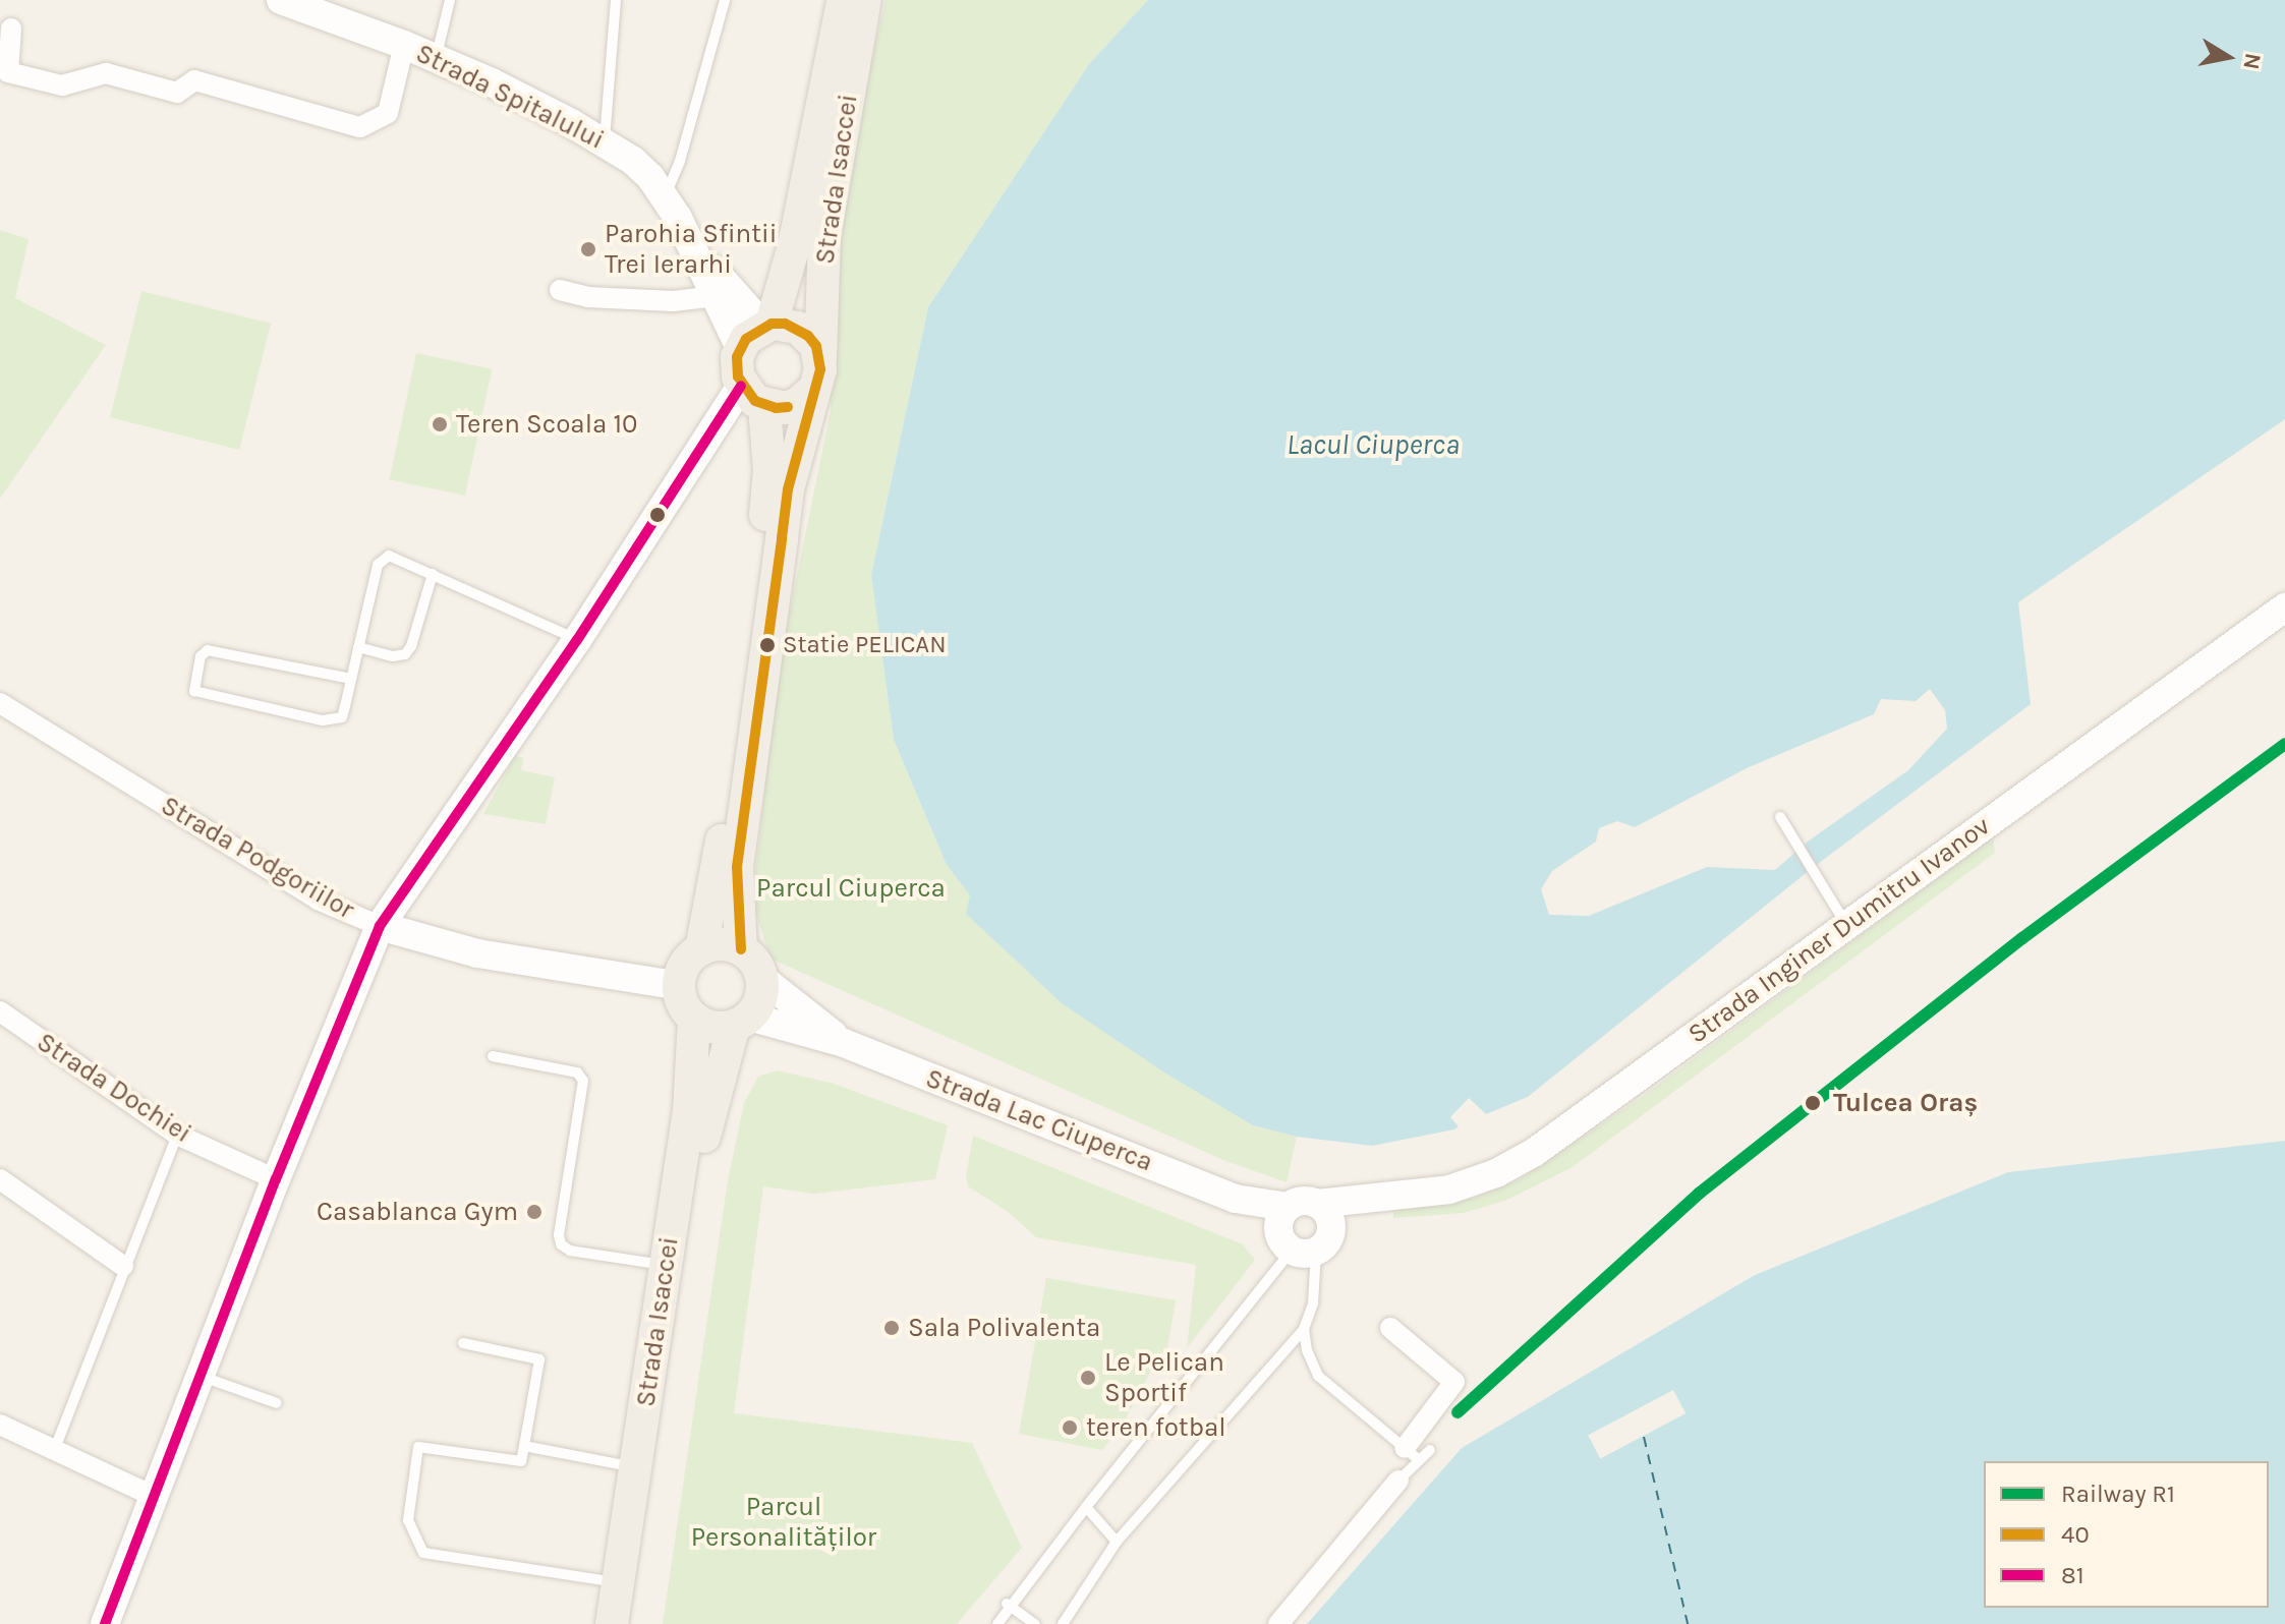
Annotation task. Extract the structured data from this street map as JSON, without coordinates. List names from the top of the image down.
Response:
{
  "streets": {
    "main road": ["Strada Isaccei"],
    "street": [
      "Strada Spitalului",
      "Strada Podgoriilor",
      "Strada Inginer Dumitru Ivanov",
      "Strada Dochiei",
      "Strada Lac Ciuperca"
    ]
  },
  "crossings": [
    ["Strada Spitalului", "Strada Isaccei"],
    ["Strada Isaccei", "Strada Podgoriilor"],
    ["Strada Isaccei", "Strada Lac Ciuperca"],
    ["Strada Podgoriilor", "Strada Lac Ciuperca"],
    ["Strada Inginer Dumitru Ivanov", "Strada Lac Ciuperca"]
  ],
  "water": ["Lacul Ciuperca"],
  "parks": ["Parcul Ciuperca", "Parcul Personalităților"],
  "places": [
    "Parohia Sfintii Trei Ierarhi",
    "Teren Scoala 10",
    "Statie PELICAN",
    "Tulcea Oraș",
    "Casablanca Gym",
    "Sala Polivalenta",
    "Le Pelican Sportif",
    "teren fotbal"
  ],
  "lines": ["transit line 40", "transit line 81", "rail line R1"],
  "legend": ["Railway R1", "40", "81"],
  "north": "right"
}
